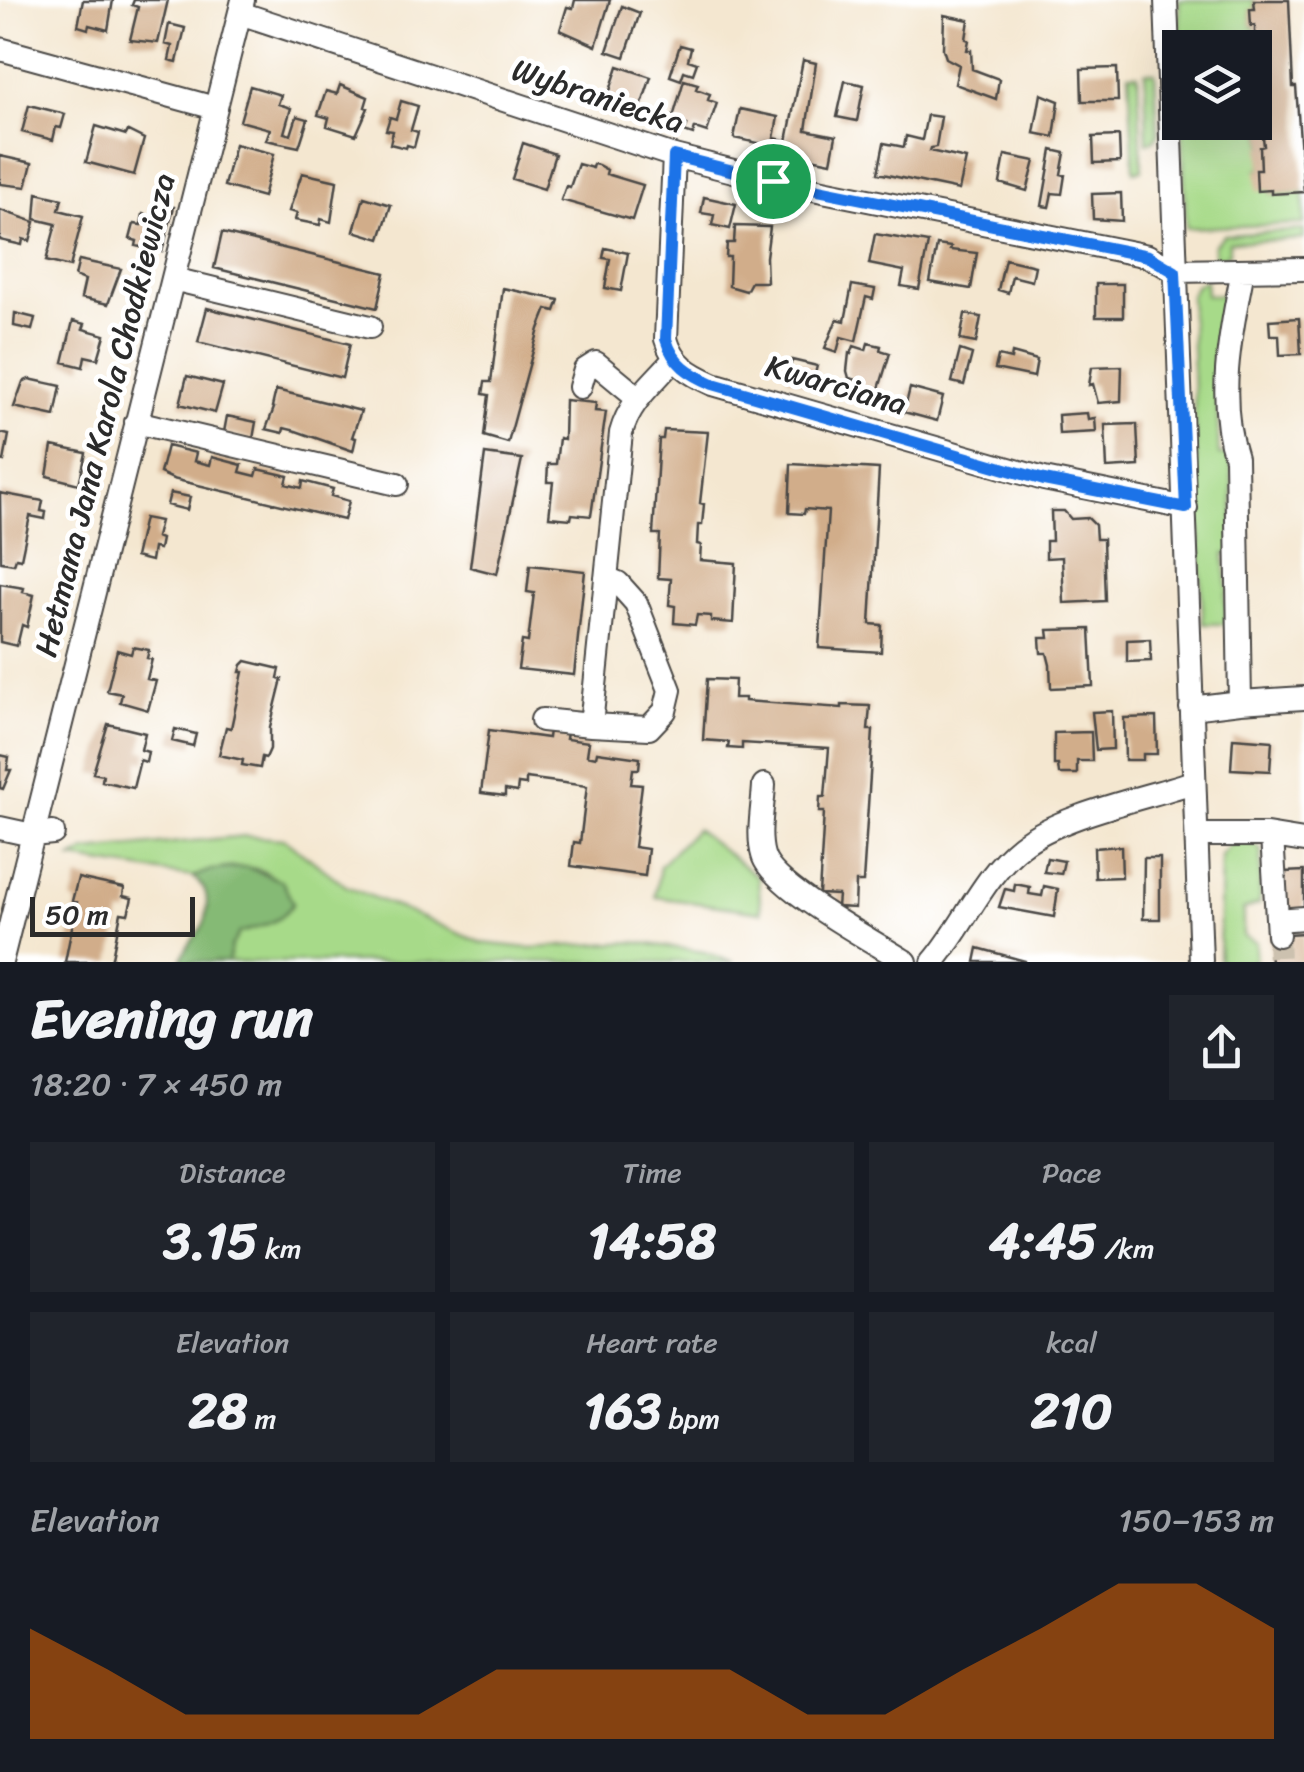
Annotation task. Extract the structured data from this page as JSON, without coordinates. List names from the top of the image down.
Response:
{
  "streets": {
    "street": ["Wybraniecka", "Kwarciana", "Hetmana Jana Karola Chodkiewicza"]
  },
  "crossings": [
    ["Wybraniecka", "Hetmana Jana Karola Chodkiewicza"]
  ],
  "scale_bar": "50 m",
  "page": {
    "scale": "50 m",
    "heading": ["Evening run", "18:20 · 7 × 450 m"],
    "stats": [
      ["Distance", "3.15 km"],
      ["Time", "14:58"],
      ["Pace", "4:45 /km"],
      ["Elevation", "28 m"],
      ["Heart rate", "163 bpm"],
      ["kcal", "210"]
    ],
    "chart": ["Elevation", "150–153 m"]
  }
}
